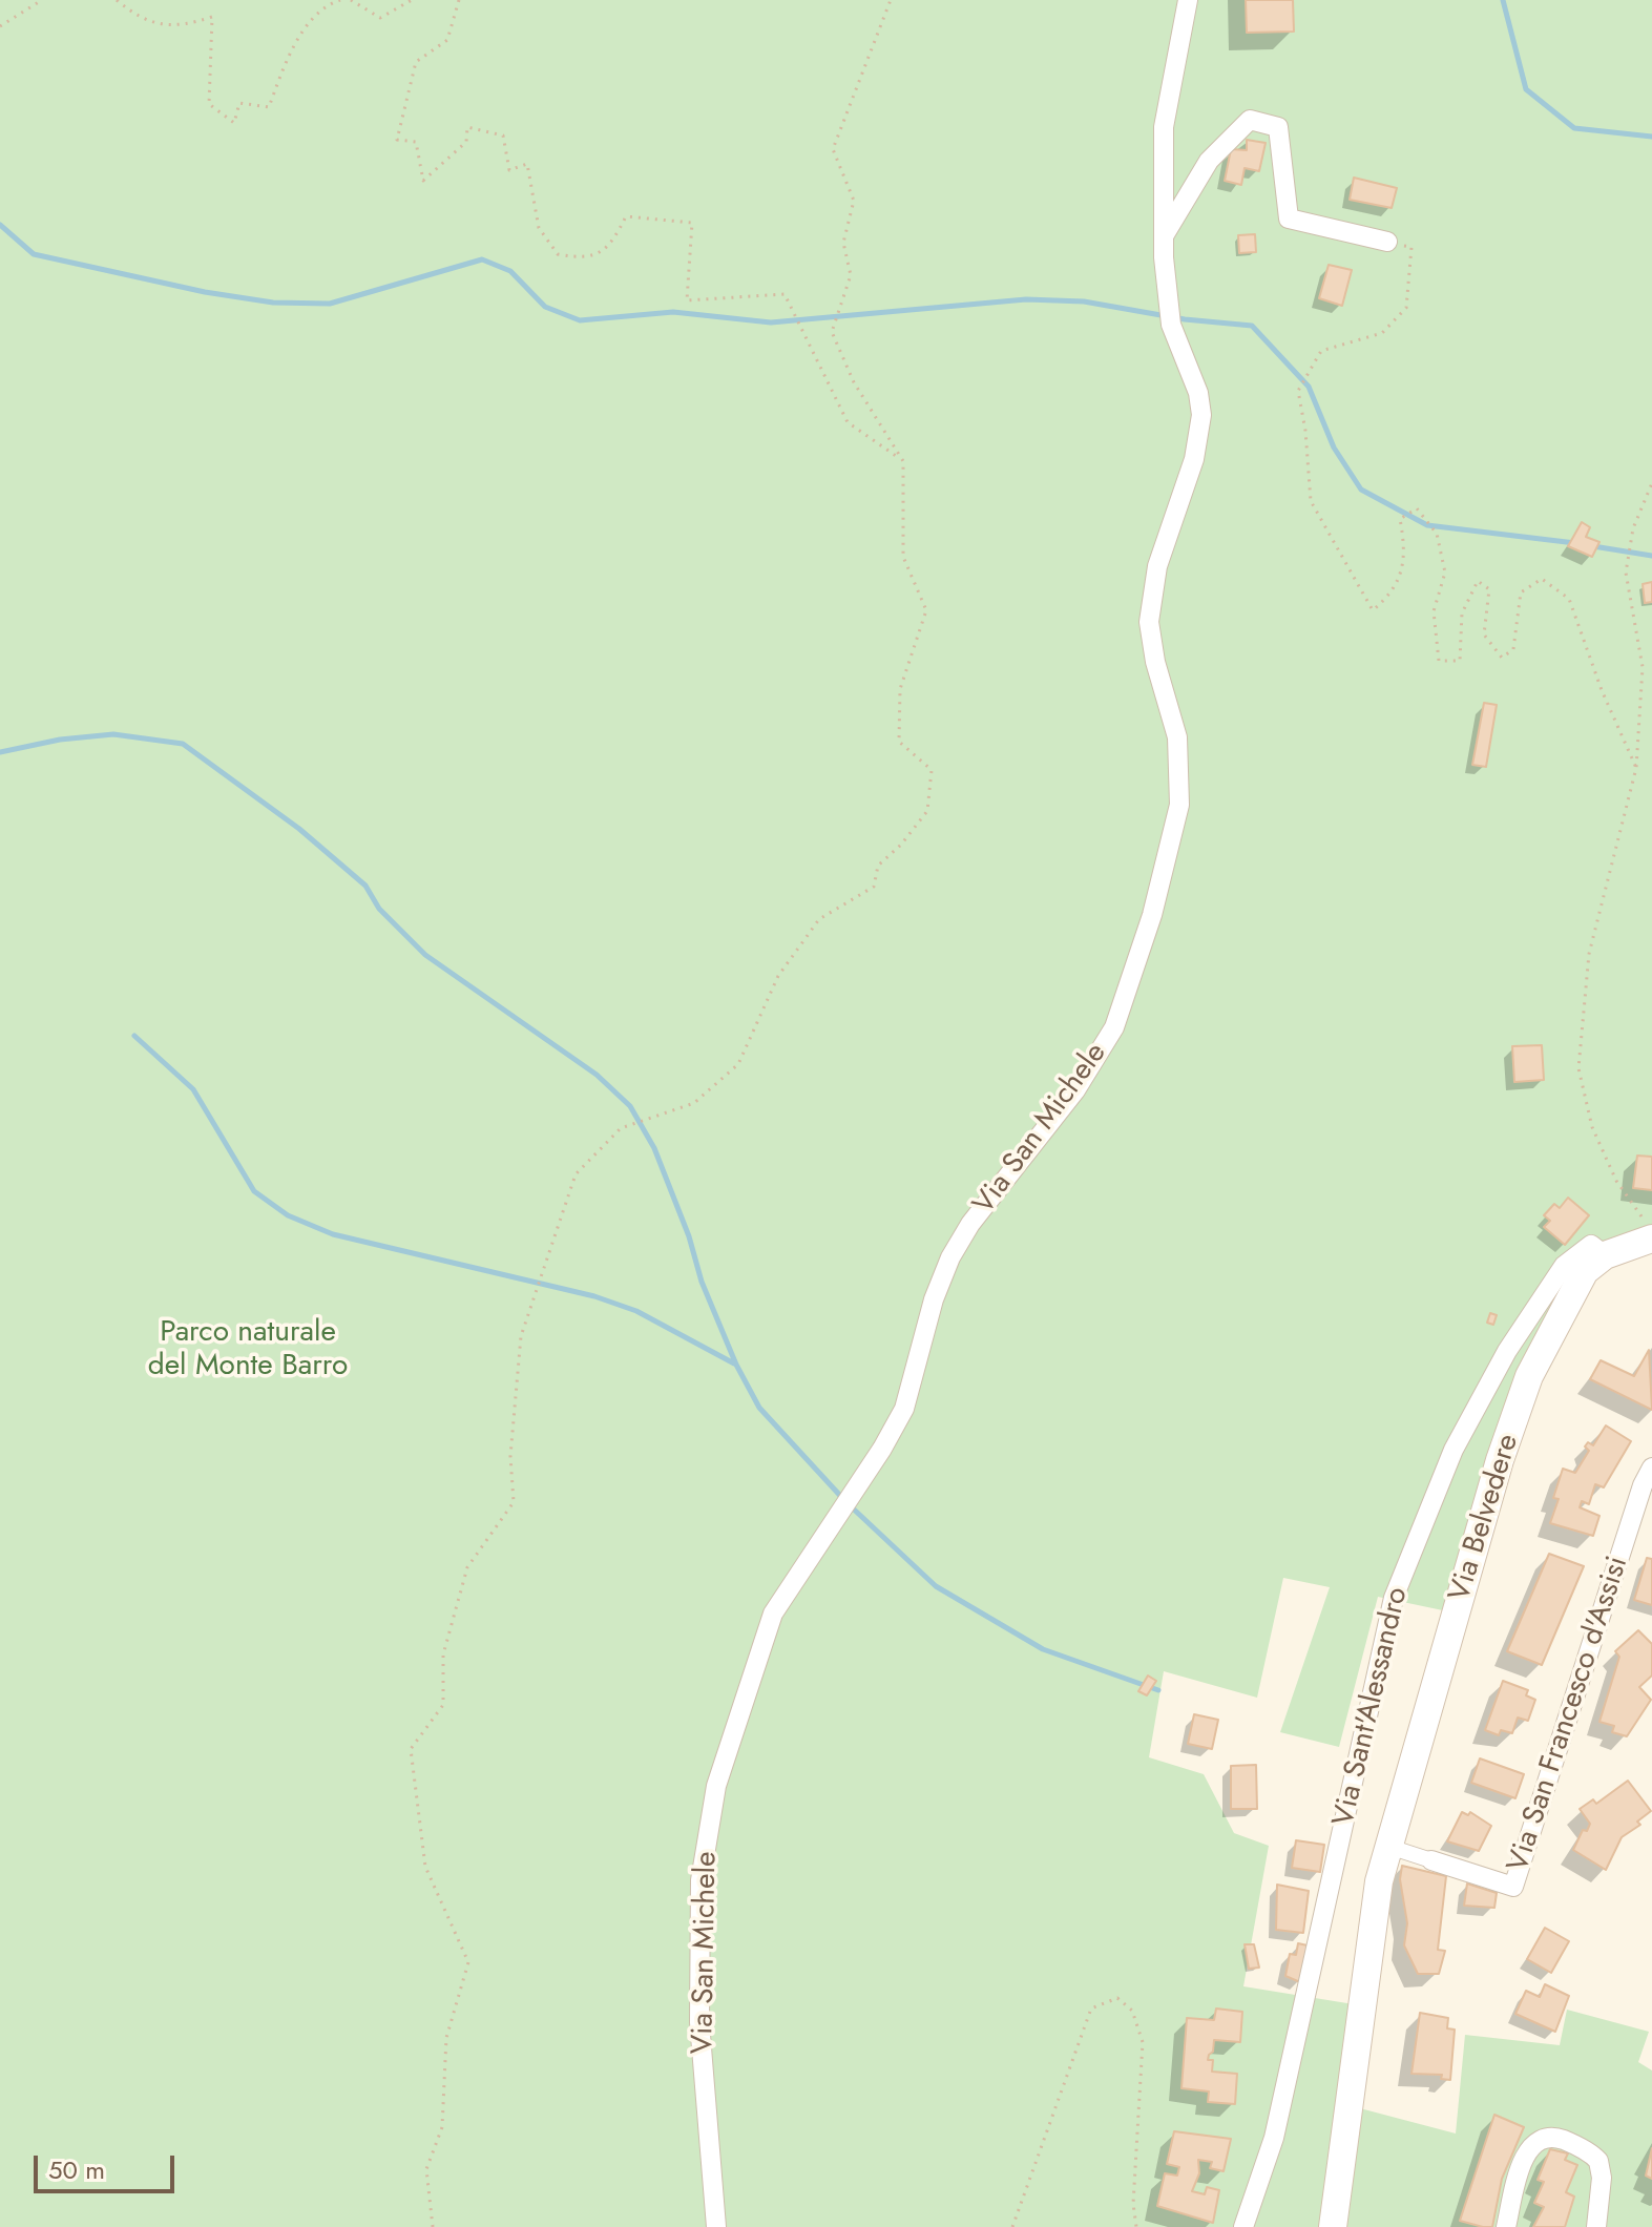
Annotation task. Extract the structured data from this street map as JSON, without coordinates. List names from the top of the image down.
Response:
{
  "streets": {
    "main road": ["Via Belvedere"],
    "street": ["Via San Michele", "Via Sant'Alessandro", "Via San Francesco d'Assisi"]
  },
  "crossings": [
    ["Via Belvedere", "Via Sant'Alessandro"],
    ["Via Belvedere", "Via San Francesco d'Assisi"]
  ],
  "parks": ["Parco naturale del Monte Barro"],
  "scale_bar": "50 m"
}
